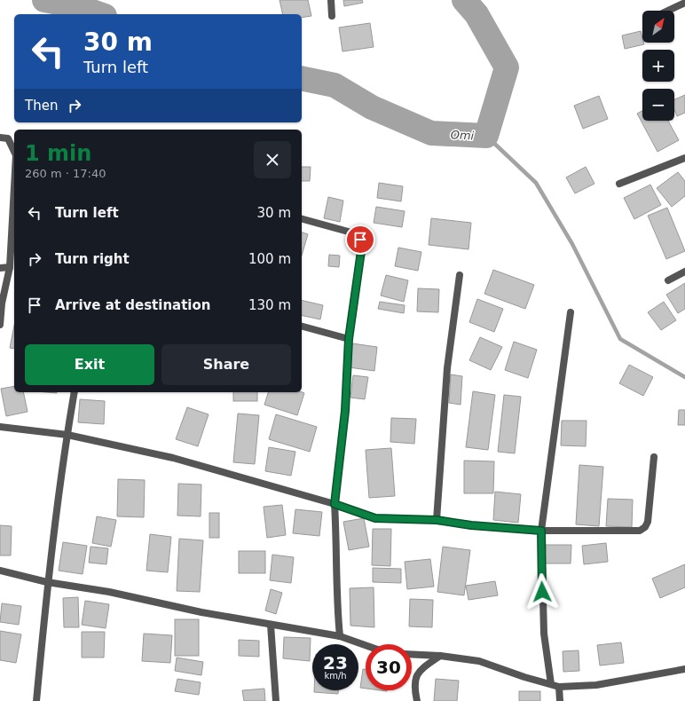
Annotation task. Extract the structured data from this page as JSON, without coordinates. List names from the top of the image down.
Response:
{
  "water": ["Omi"],
  "north": "top right",
  "page": {
    "map_buttons": ["+", "−"],
    "turn": ["30 m", "Turn left"],
    "then": "Then",
    "heading": ["1 min", "260 m · 17:40"],
    "list": [
      {
        "name": "Turn left",
        "value": "30 m"
      },
      {
        "name": "Turn right",
        "value": "100 m"
      },
      {
        "name": "Arrive at destination",
        "value": "130 m"
      }
    ],
    "buttons": ["Exit", "Share"],
    "speed": "23 km/h",
    "limit": "30"
  }
}
